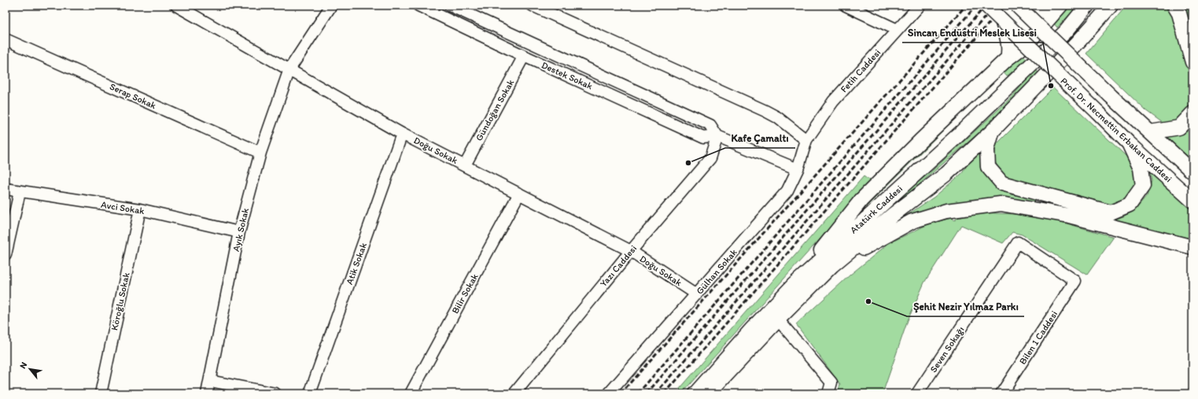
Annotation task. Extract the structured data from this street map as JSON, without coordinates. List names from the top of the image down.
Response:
{
  "streets": {
    "main road": ["Prof. Dr. Necmettin Erbakan Caddesi", "Atatürk Caddesi"],
    "street": [
      "Fetih Caddesi",
      "Destek Sokak",
      "Serap Sokak",
      "Gündoğan Sokak",
      "Doğu Sokak",
      "Avci Sokak",
      "Ayık Sokak",
      "Atik Sokak",
      "Yazı Caddesi",
      "Gülhan Sokak",
      "Bilir Sokak",
      "Köroğlu Sokak",
      "Bilen 1 Caddesi",
      "Seven Sokağı"
    ]
  },
  "crossings": [
    ["Fetih Caddesi", "Gülhan Sokak"],
    ["Destek Sokak", "Gündoğan Sokak"],
    ["Destek Sokak", "Yazı Caddesi"],
    ["Destek Sokak", "Gülhan Sokak"],
    ["Serap Sokak", "Ayık Sokak"],
    ["Gündoğan Sokak", "Doğu Sokak"],
    ["Doğu Sokak", "Ayık Sokak"],
    ["Doğu Sokak", "Atik Sokak"],
    ["Doğu Sokak", "Yazı Caddesi"],
    ["Doğu Sokak", "Gülhan Sokak"],
    ["Doğu Sokak", "Bilir Sokak"],
    ["Avci Sokak", "Ayık Sokak"],
    ["Avci Sokak", "Köroğlu Sokak"],
    ["Bilen 1 Caddesi", "Seven Sokağı"]
  ],
  "places": ["Sincan Endüstri Meslek Lisesi", "Kafe Çamaltı", "Şehit Nezir Yılmaz Parkı"],
  "north": "top left"
}
